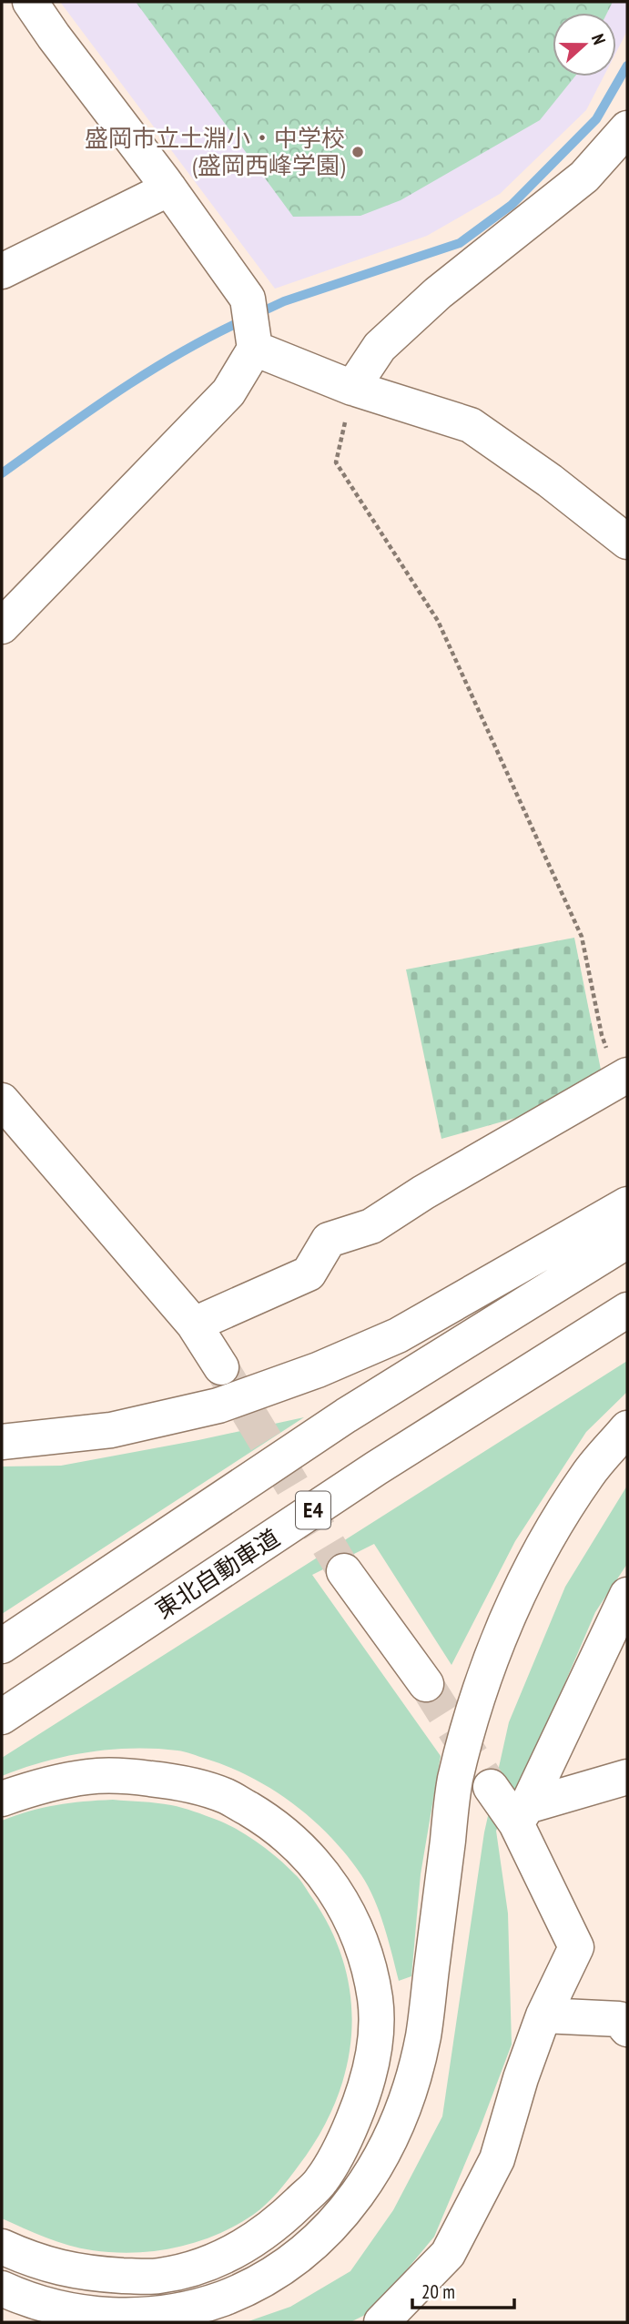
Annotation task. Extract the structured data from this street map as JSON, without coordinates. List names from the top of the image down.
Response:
{
  "streets": {
    "main road": ["E4", "東北自動車道"]
  },
  "places": ["盛岡市立土淵小・中学校 (盛岡西峰学園)"],
  "scale_bar": "20 m",
  "north": "right"
}
